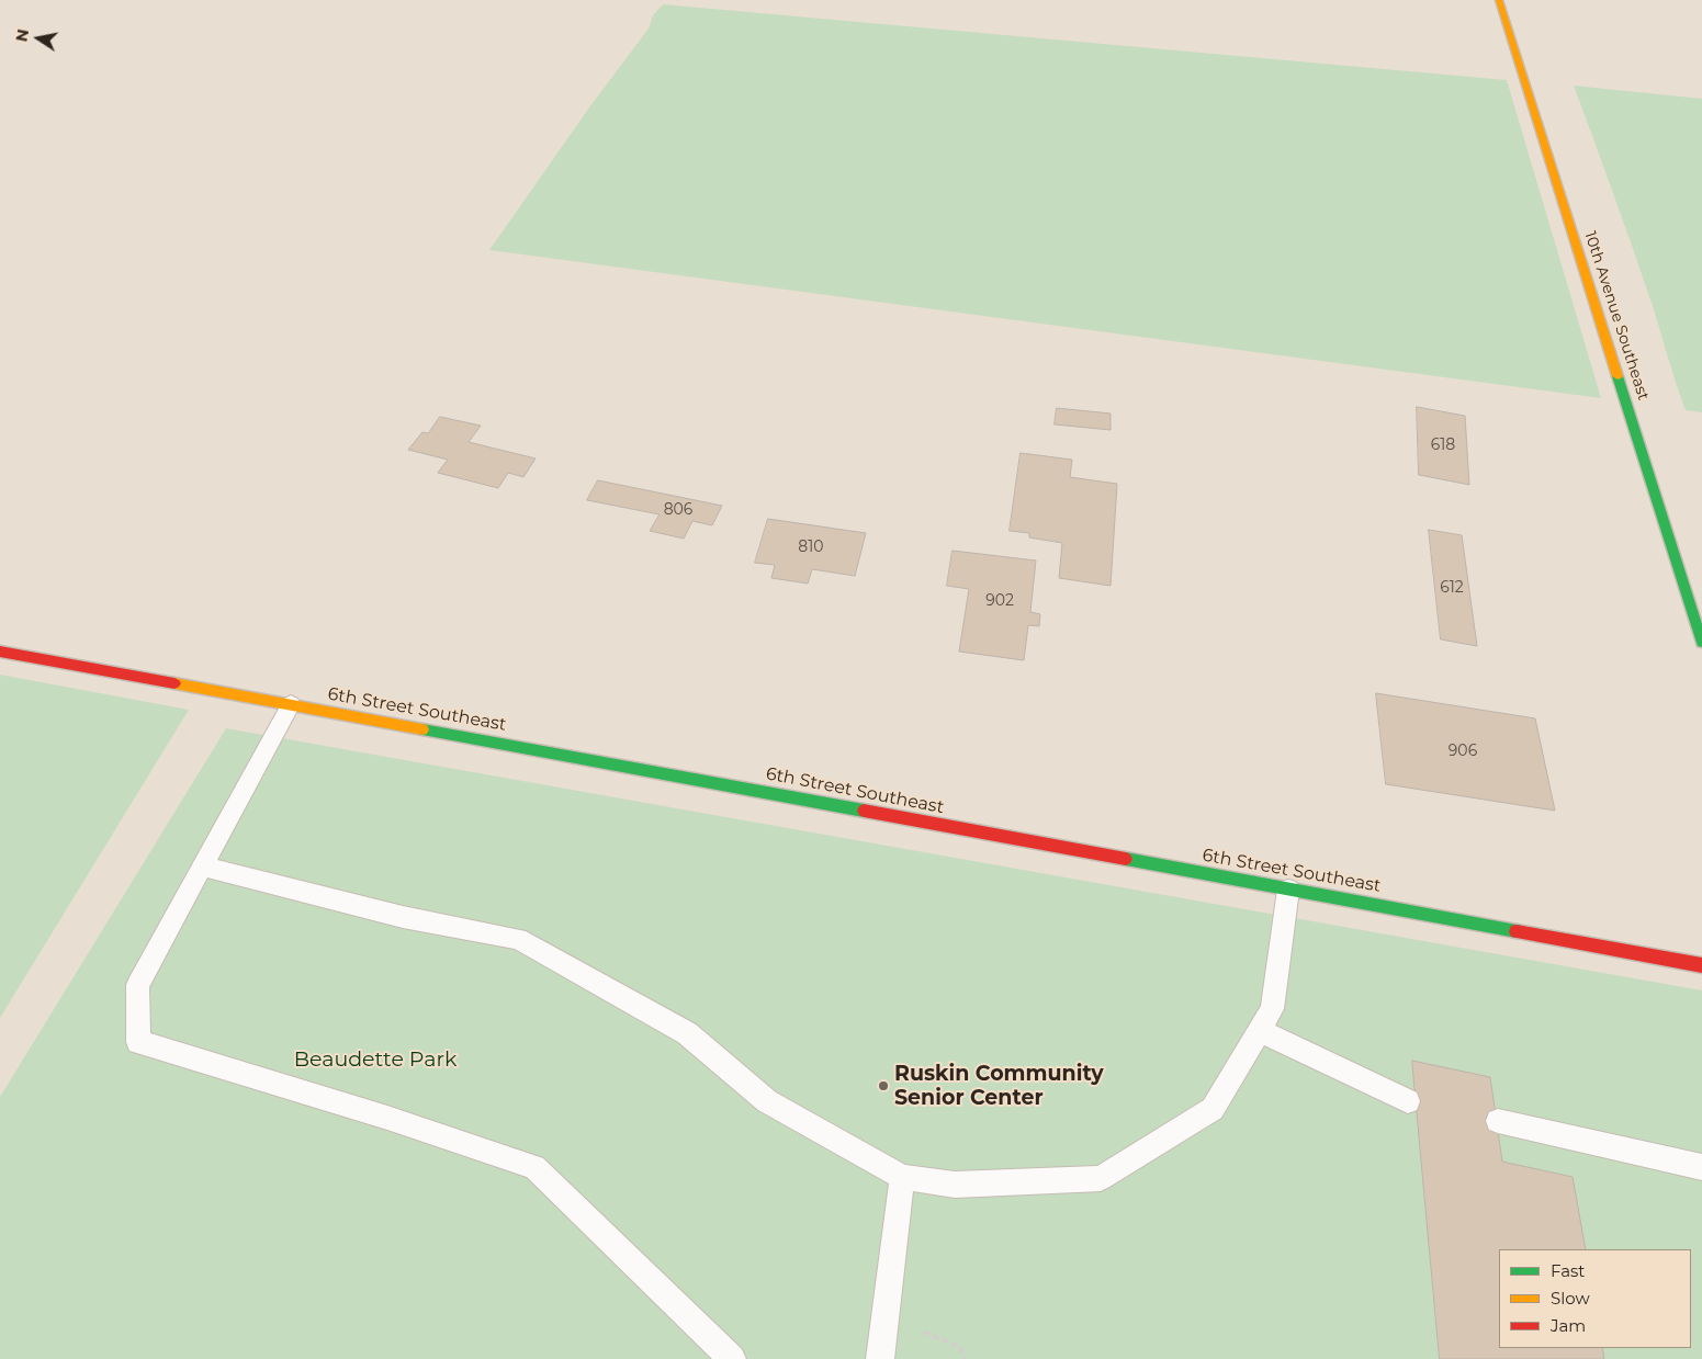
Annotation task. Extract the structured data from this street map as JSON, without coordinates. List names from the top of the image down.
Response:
{
  "streets": {
    "street": ["10th Avenue Southeast", "6th Street Southeast"]
  },
  "parks": ["Beaudette Park"],
  "places": ["Ruskin Community Senior Center"],
  "house_numbers": [
    "618",
    "806",
    "810",
    "612",
    "902",
    "906"
  ],
  "legend": ["Fast", "Slow", "Jam"],
  "north": "left"
}
